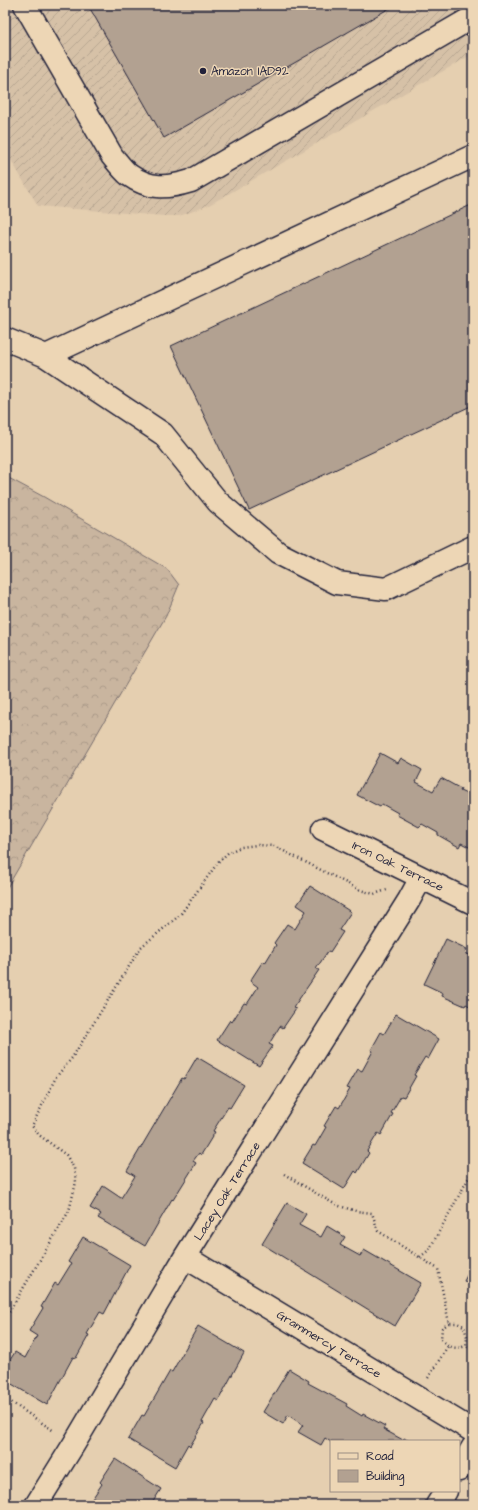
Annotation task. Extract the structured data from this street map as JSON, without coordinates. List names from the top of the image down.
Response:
{
  "streets": {
    "street": ["Iron Oak Terrace", "Lacey Oak Terrace", "Grammercy Terrace"]
  },
  "crossings": [
    ["Iron Oak Terrace", "Lacey Oak Terrace"],
    ["Lacey Oak Terrace", "Grammercy Terrace"]
  ],
  "places": ["Amazon IAD92"],
  "legend": ["Road", "Building"]
}
